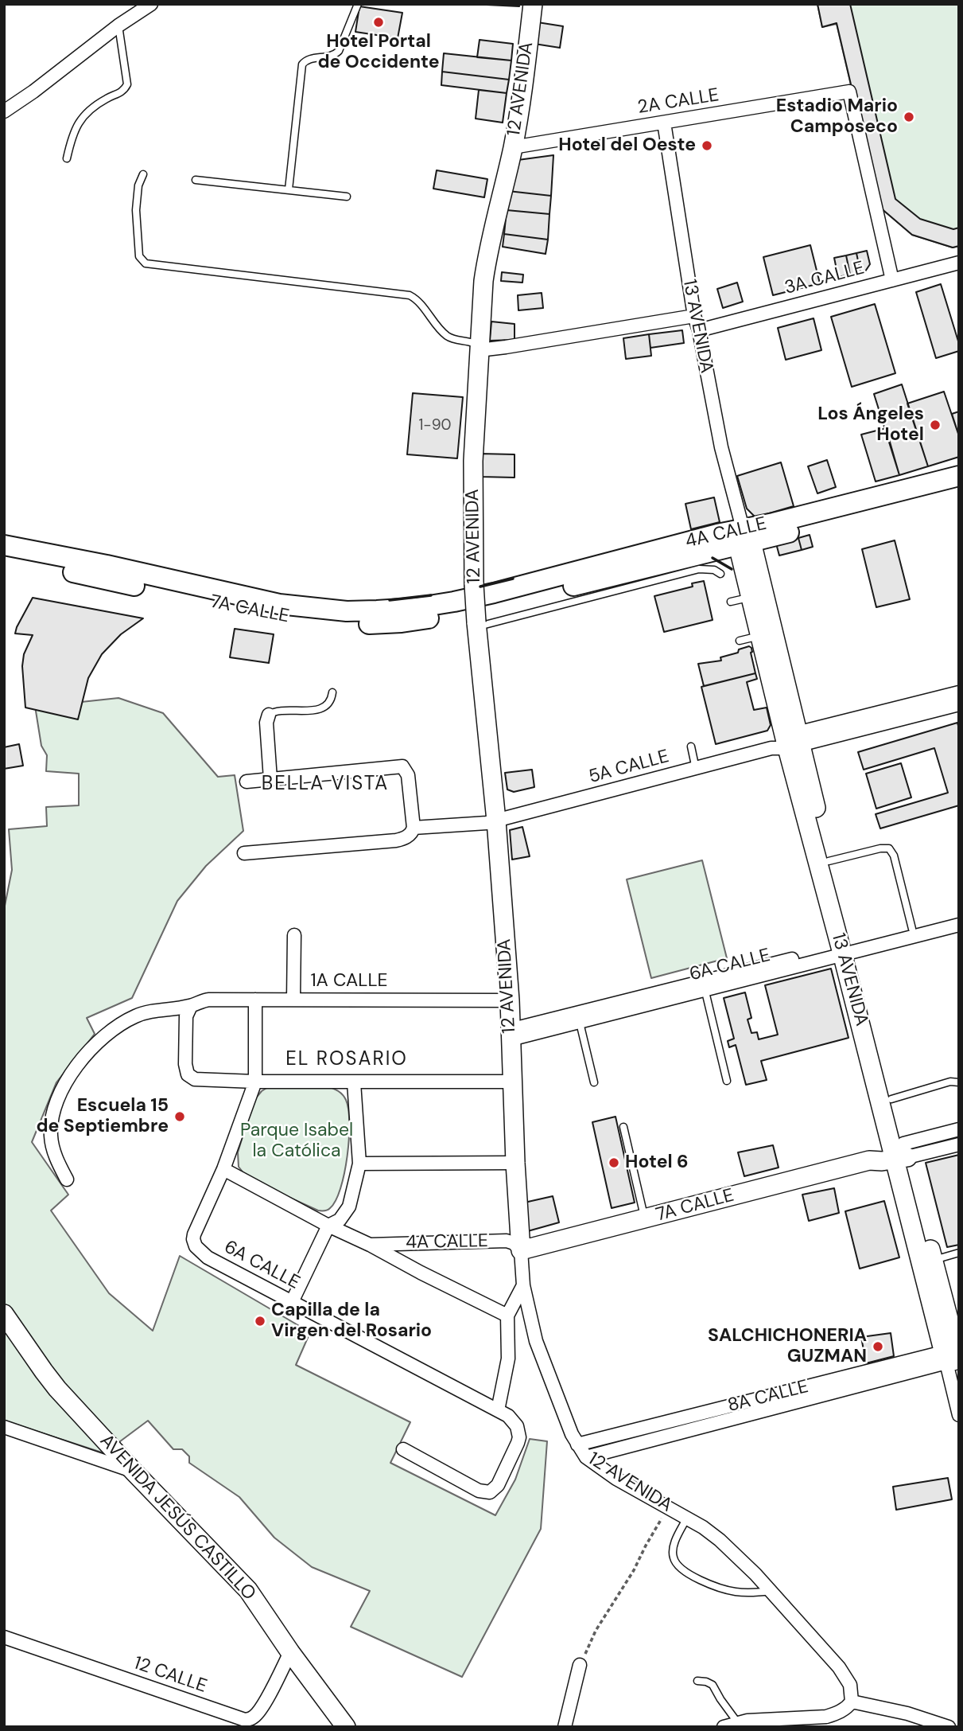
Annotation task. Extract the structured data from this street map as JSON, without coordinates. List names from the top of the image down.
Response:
{
  "streets": {
    "main road": ["4A CALLE", "7A CALLE"],
    "street": [
      "12 AVENIDA",
      "2A CALLE",
      "3A CALLE",
      "13 AVENIDA",
      "5A CALLE",
      "6A CALLE",
      "1A CALLE",
      "8A CALLE",
      "AVENIDA JESÚS CASTILLO",
      "12 CALLE"
    ]
  },
  "crossings": [
    ["12 AVENIDA", "2A CALLE"],
    ["12 AVENIDA", "4A CALLE"],
    ["12 AVENIDA", "7A CALLE"],
    ["12 AVENIDA", "5A CALLE"],
    ["12 AVENIDA", "6A CALLE"],
    ["12 AVENIDA", "1A CALLE"],
    ["12 AVENIDA", "8A CALLE"],
    ["2A CALLE", "3A CALLE"],
    ["2A CALLE", "13 AVENIDA"],
    ["3A CALLE", "13 AVENIDA"],
    ["13 AVENIDA", "4A CALLE"],
    ["13 AVENIDA", "7A CALLE"],
    ["13 AVENIDA", "5A CALLE"],
    ["13 AVENIDA", "6A CALLE"],
    ["13 AVENIDA", "8A CALLE"],
    ["4A CALLE", "7A CALLE"],
    ["AVENIDA JESÚS CASTILLO", "12 CALLE"]
  ],
  "districts": ["BELLA VISTA", "EL ROSARIO"],
  "parks": ["Parque Isabel la Católica"],
  "places": [
    "Hotel Portal de Occidente",
    "Estadio Mario Camposeco",
    "Hotel del Oeste",
    "Los Ángeles Hotel",
    "Escuela 15 de Septiembre",
    "Hotel 6",
    "Capilla de la Virgen del Rosario",
    "SALCHICHONERIA GUZMAN"
  ],
  "house_numbers": ["1-90"]
}
